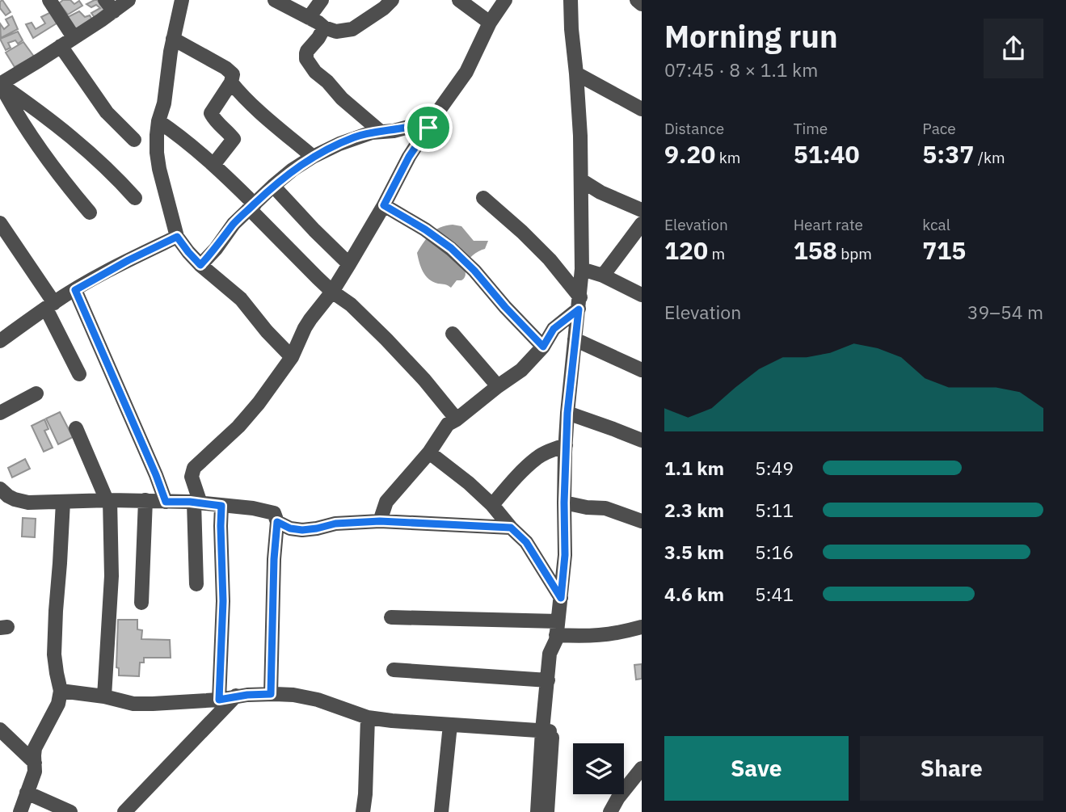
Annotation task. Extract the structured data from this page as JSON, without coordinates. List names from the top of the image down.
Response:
{
  "page": {
    "heading": ["Morning run", "07:45 · 8 × 1.1 km"],
    "stats": [
      ["Distance", "9.20 km"],
      ["Time", "51:40"],
      ["Pace", "5:37 /km"],
      ["Elevation", "120 m"],
      ["Heart rate", "158 bpm"],
      ["kcal", "715"]
    ],
    "chart": ["Elevation", "39–54 m"],
    "list": [
      {
        "name": "1.1 km",
        "note": "5:49"
      },
      {
        "name": "2.3 km",
        "note": "5:11"
      },
      {
        "name": "3.5 km",
        "note": "5:16"
      },
      {
        "name": "4.6 km",
        "note": "5:41"
      }
    ],
    "buttons": ["Save", "Share"]
  }
}
